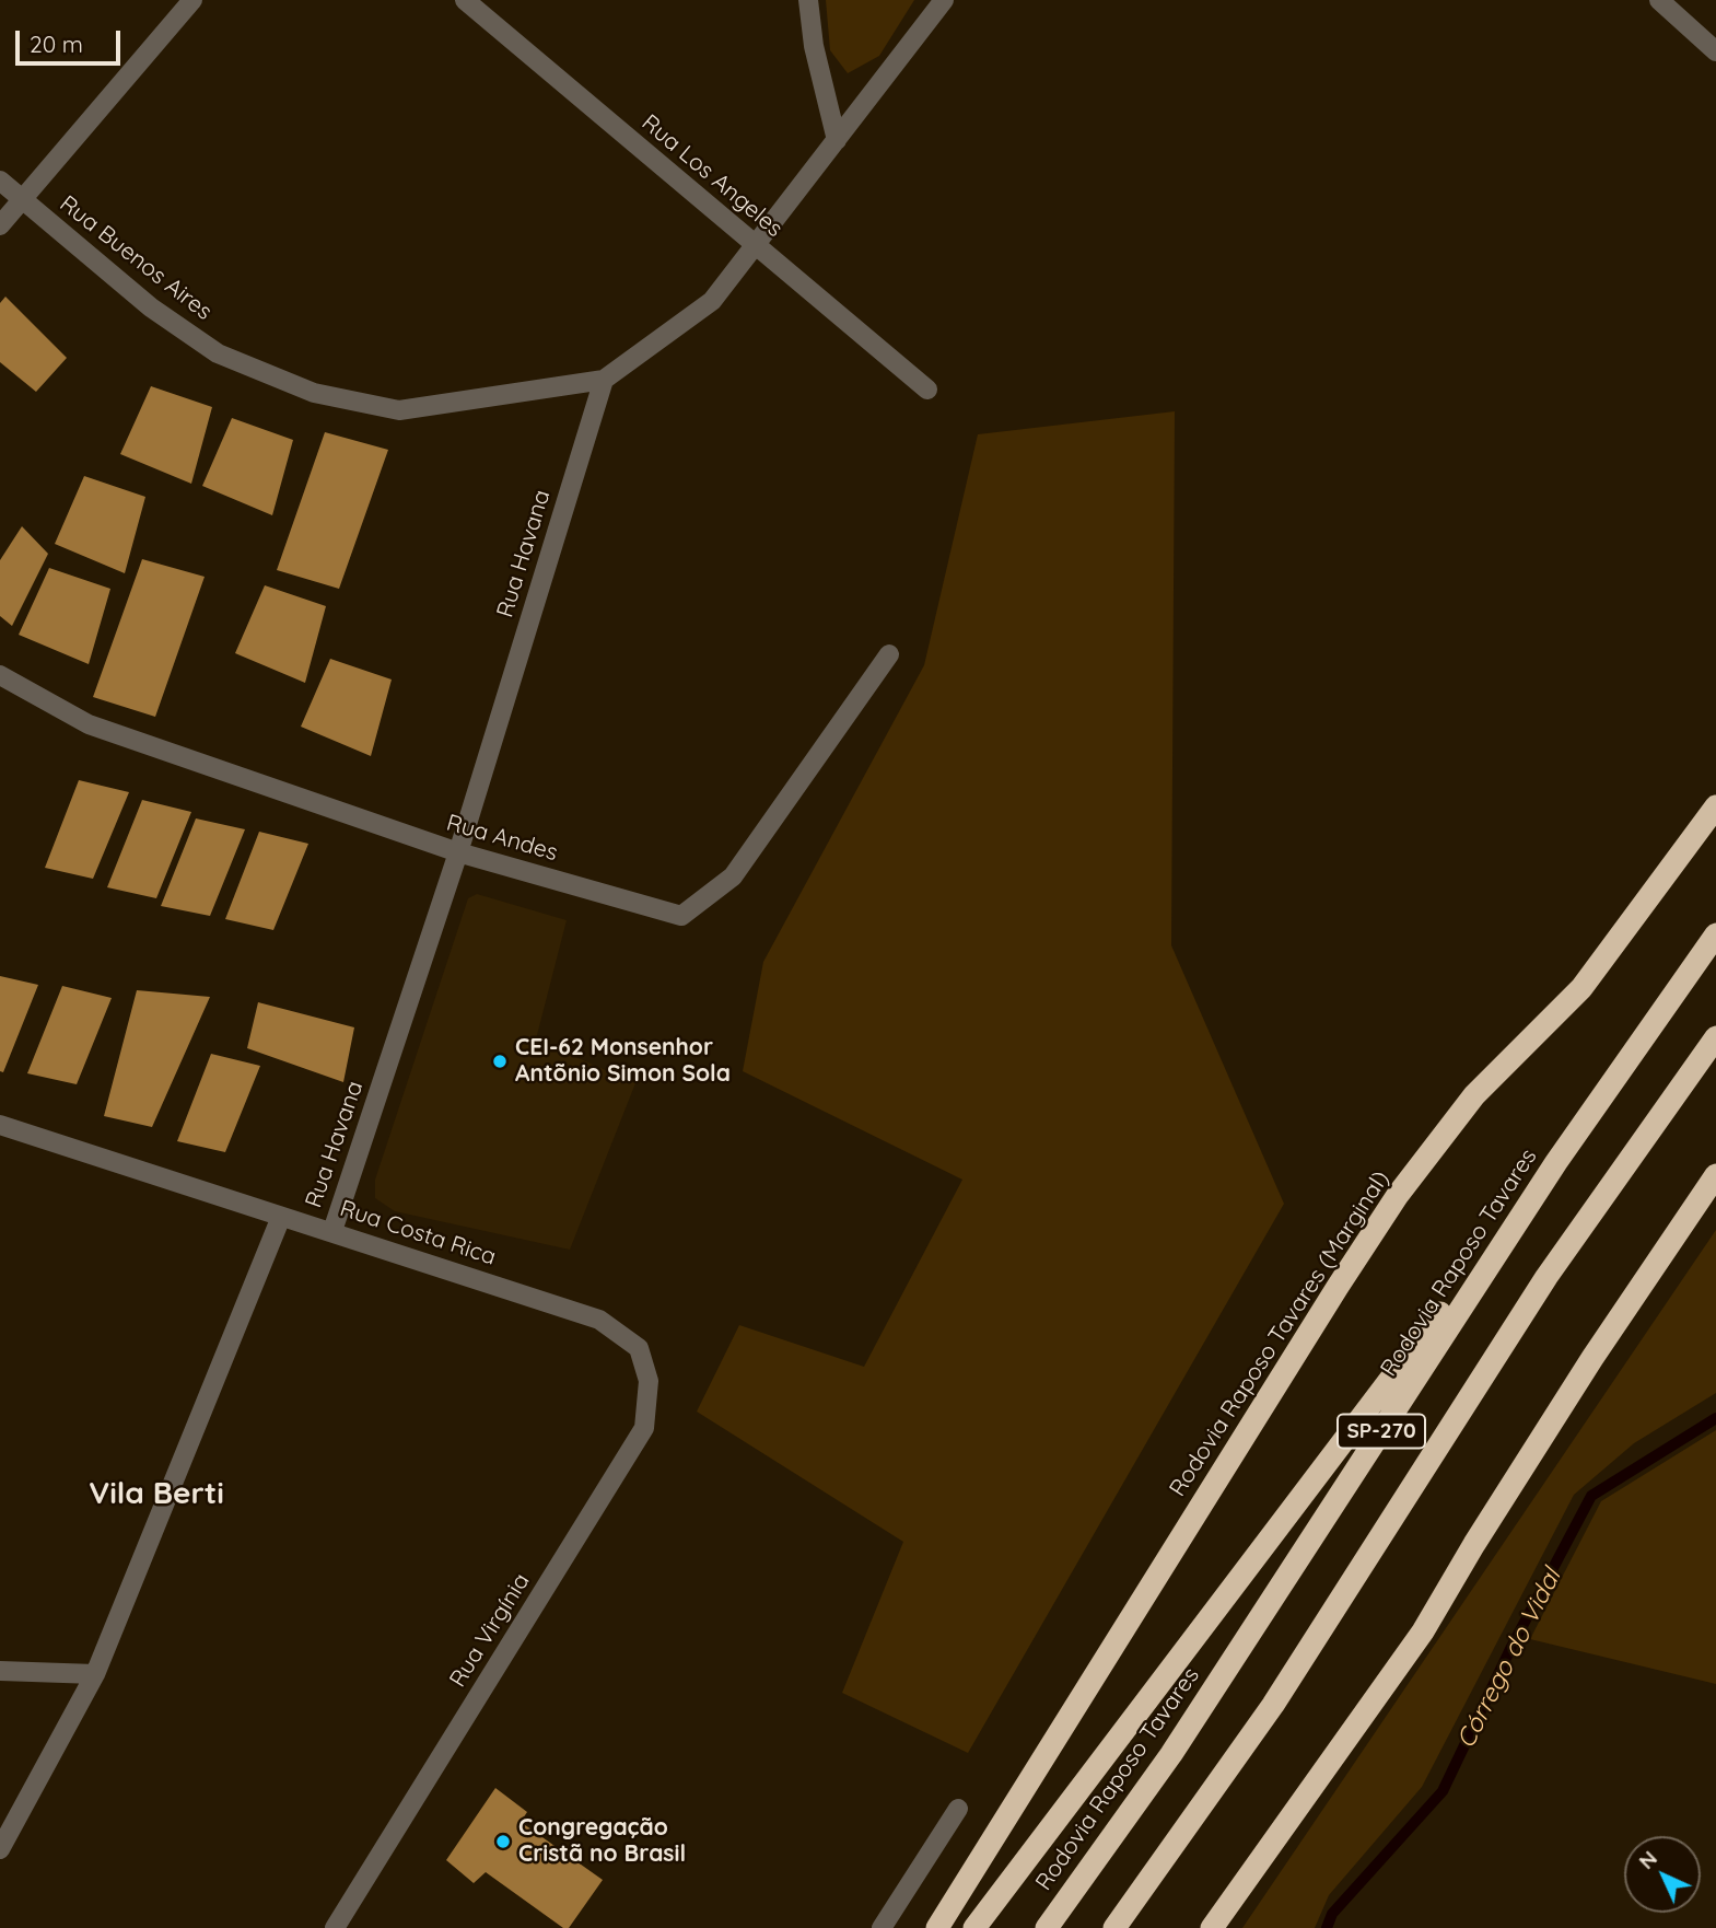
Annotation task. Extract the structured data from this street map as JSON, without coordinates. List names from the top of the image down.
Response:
{
  "streets": {
    "highway": ["Rodovia Raposo Tavares", "Rodovia Raposo Tavares (Marginal)", "SP-270"],
    "street": [
      "Rua Los Angeles",
      "Rua Buenos Aires",
      "Rua Havana",
      "Rua Andes",
      "Rua Costa Rica",
      "Rua Virgínia"
    ]
  },
  "crossings": [
    ["Rua Buenos Aires", "Rua Havana"],
    ["Rua Havana", "Rua Andes"],
    ["Rua Havana", "Rua Costa Rica"],
    ["Rua Costa Rica", "Rua Virgínia"]
  ],
  "districts": ["Vila Berti"],
  "water": ["Córrego do Vidal"],
  "places": ["CEI-62 Monsenhor Antõnio Simon Sola", "Congregação Cristã no Brasil"],
  "scale_bar": "20 m",
  "north": "top left"
}
